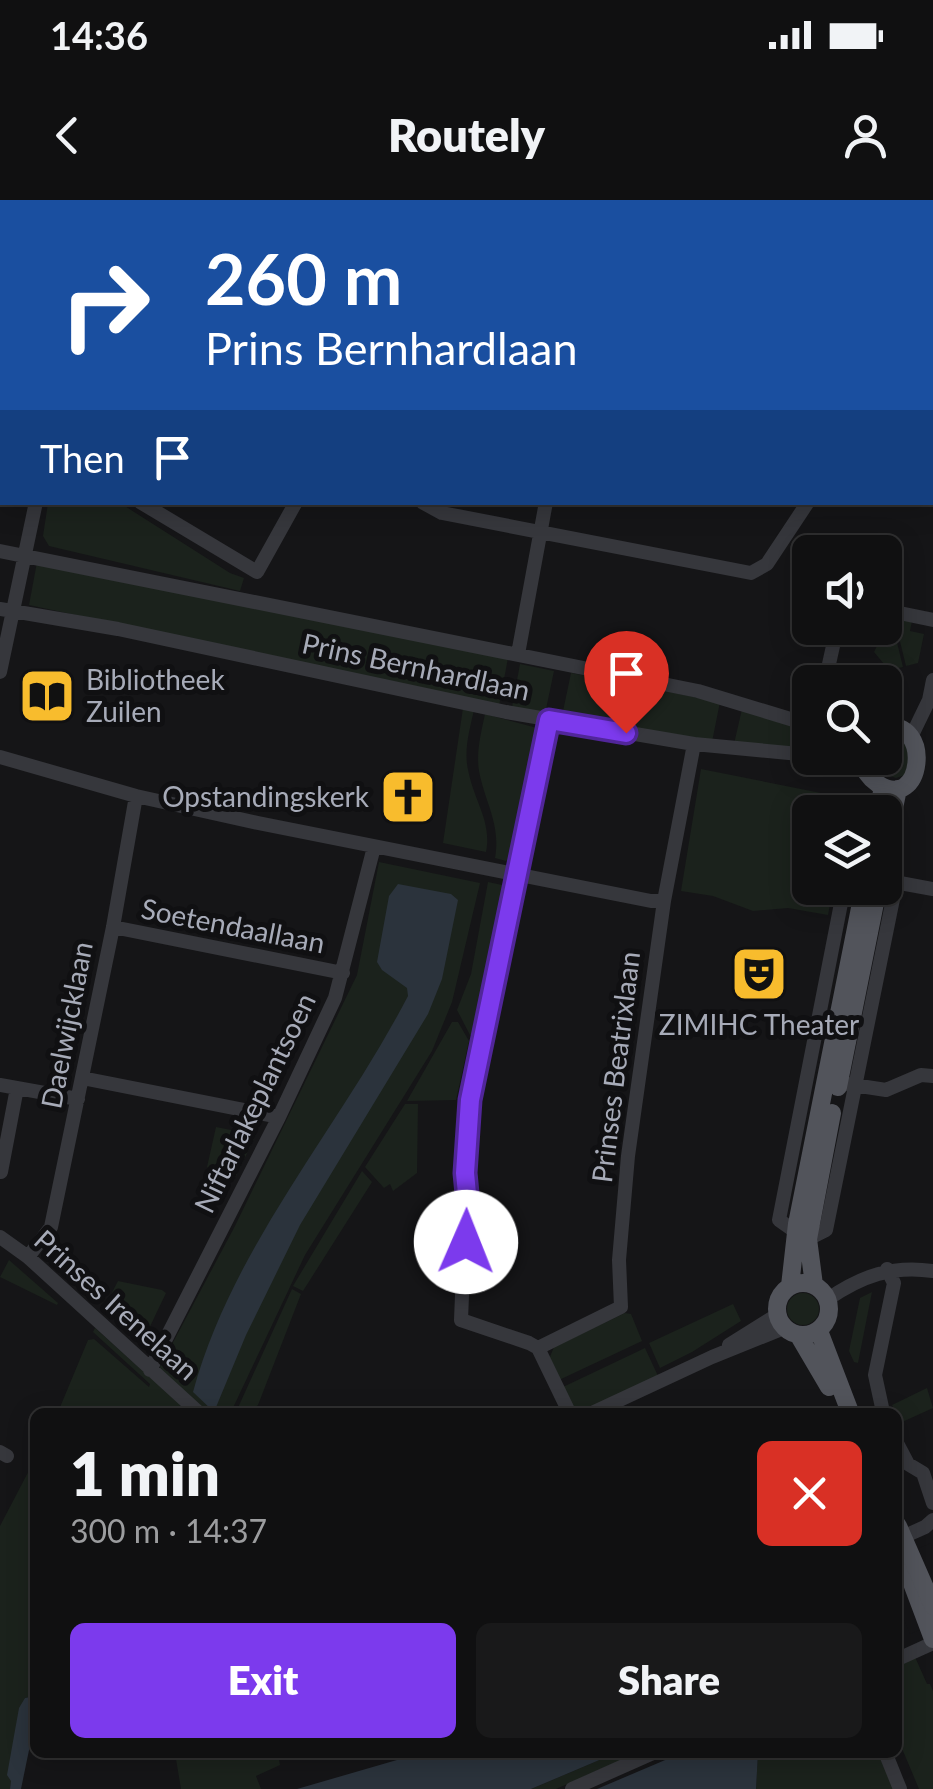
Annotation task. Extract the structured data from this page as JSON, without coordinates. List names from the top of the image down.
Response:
{
  "streets": {
    "street": [
      "Prins Bernhardlaan",
      "Soetendaallaan",
      "Daelwijcklaan",
      "Prinses Beatrixlaan",
      "Niftarlakeplantsoen",
      "Prinses Irenelaan"
    ]
  },
  "crossings": [
    ["Prins Bernhardlaan", "Prinses Beatrixlaan"],
    ["Soetendaallaan", "Daelwijcklaan"],
    ["Soetendaallaan", "Niftarlakeplantsoen"],
    ["Daelwijcklaan", "Prinses Irenelaan"],
    ["Niftarlakeplantsoen", "Prinses Irenelaan"]
  ],
  "places": {
    "library": ["Bibliotheek Zuilen"],
    "church": ["Opstandingskerk"],
    "theatre": ["ZIMIHC Theater"]
  },
  "page": {
    "status": "14:36",
    "header": "Routely",
    "turn": ["260 m", "Prins Bernhardlaan"],
    "then": "Then",
    "heading": ["1 min", "300 m · 14:37"],
    "buttons": ["Exit", "Share"]
  }
}
